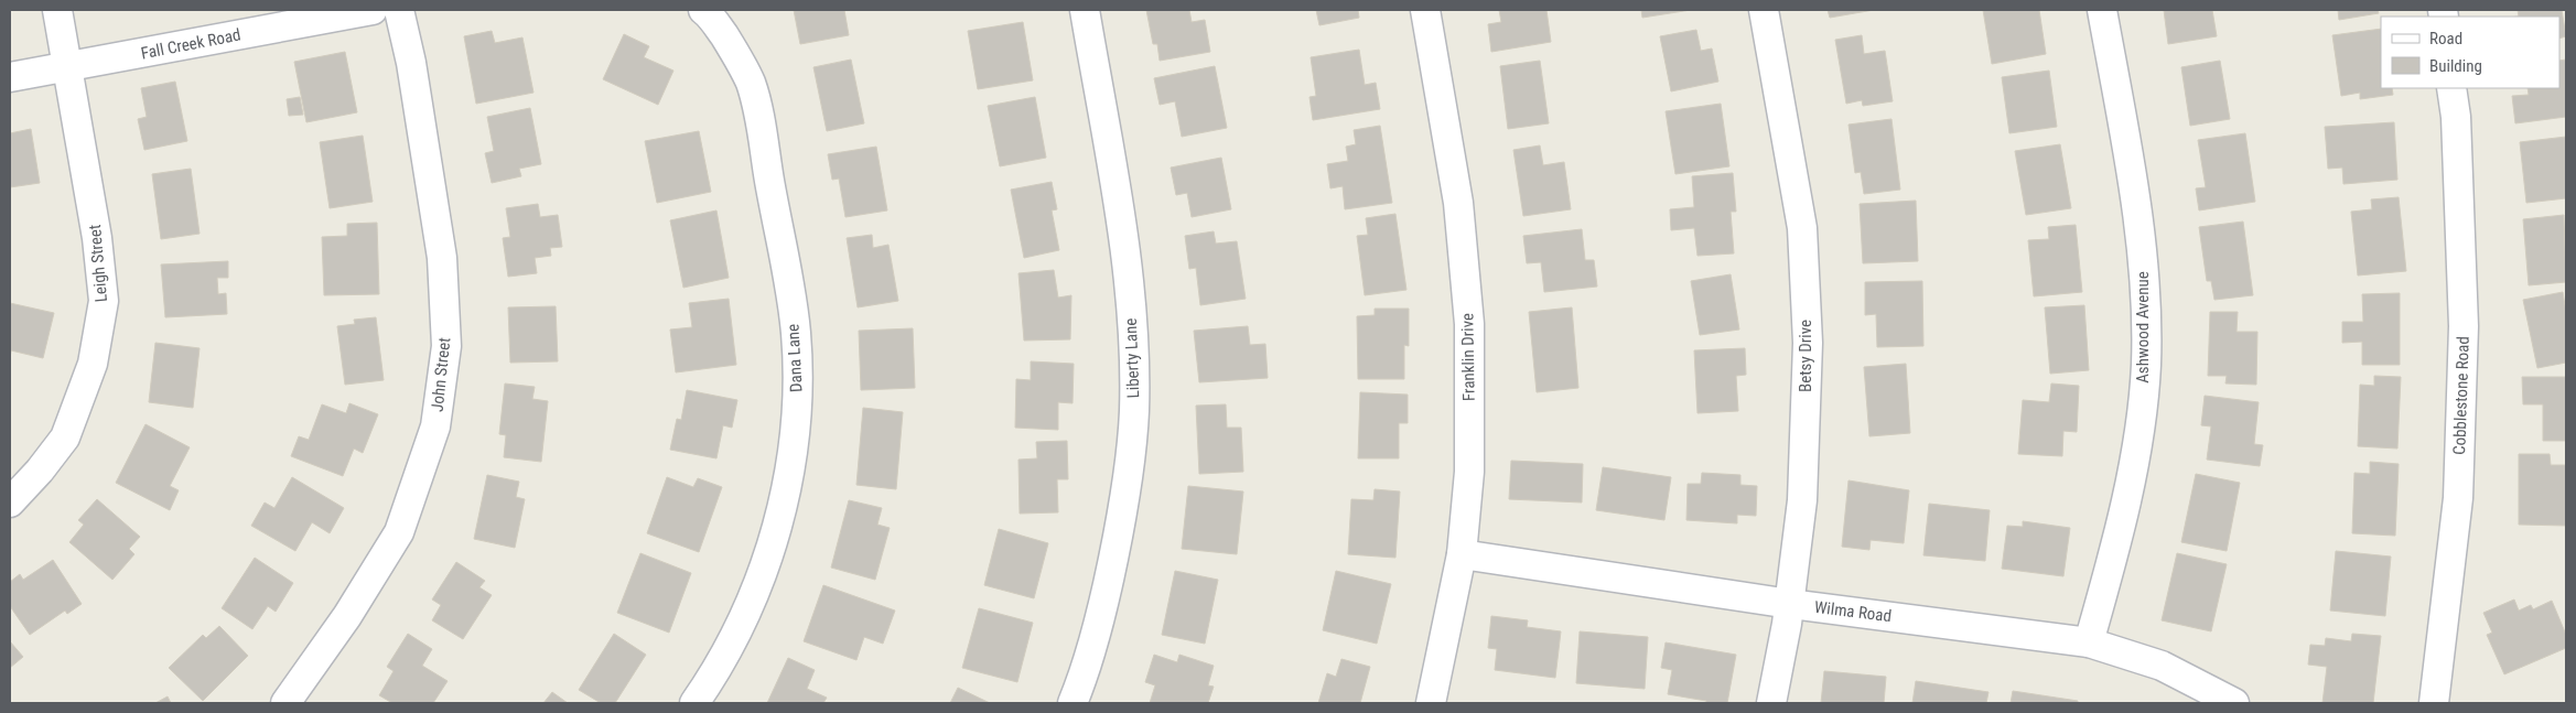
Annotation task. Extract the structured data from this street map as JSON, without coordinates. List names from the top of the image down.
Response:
{
  "streets": {
    "street": [
      "Fall Creek Road",
      "Leigh Street",
      "Ashwood Avenue",
      "Betsy Drive",
      "Franklin Drive",
      "Dana Lane",
      "Liberty Lane",
      "John Street",
      "Cobblestone Road",
      "Wilma Road"
    ]
  },
  "crossings": [
    ["Fall Creek Road", "Leigh Street"],
    ["Ashwood Avenue", "Wilma Road"],
    ["Betsy Drive", "Wilma Road"],
    ["Franklin Drive", "Wilma Road"]
  ],
  "legend": ["Road", "Building"]
}
